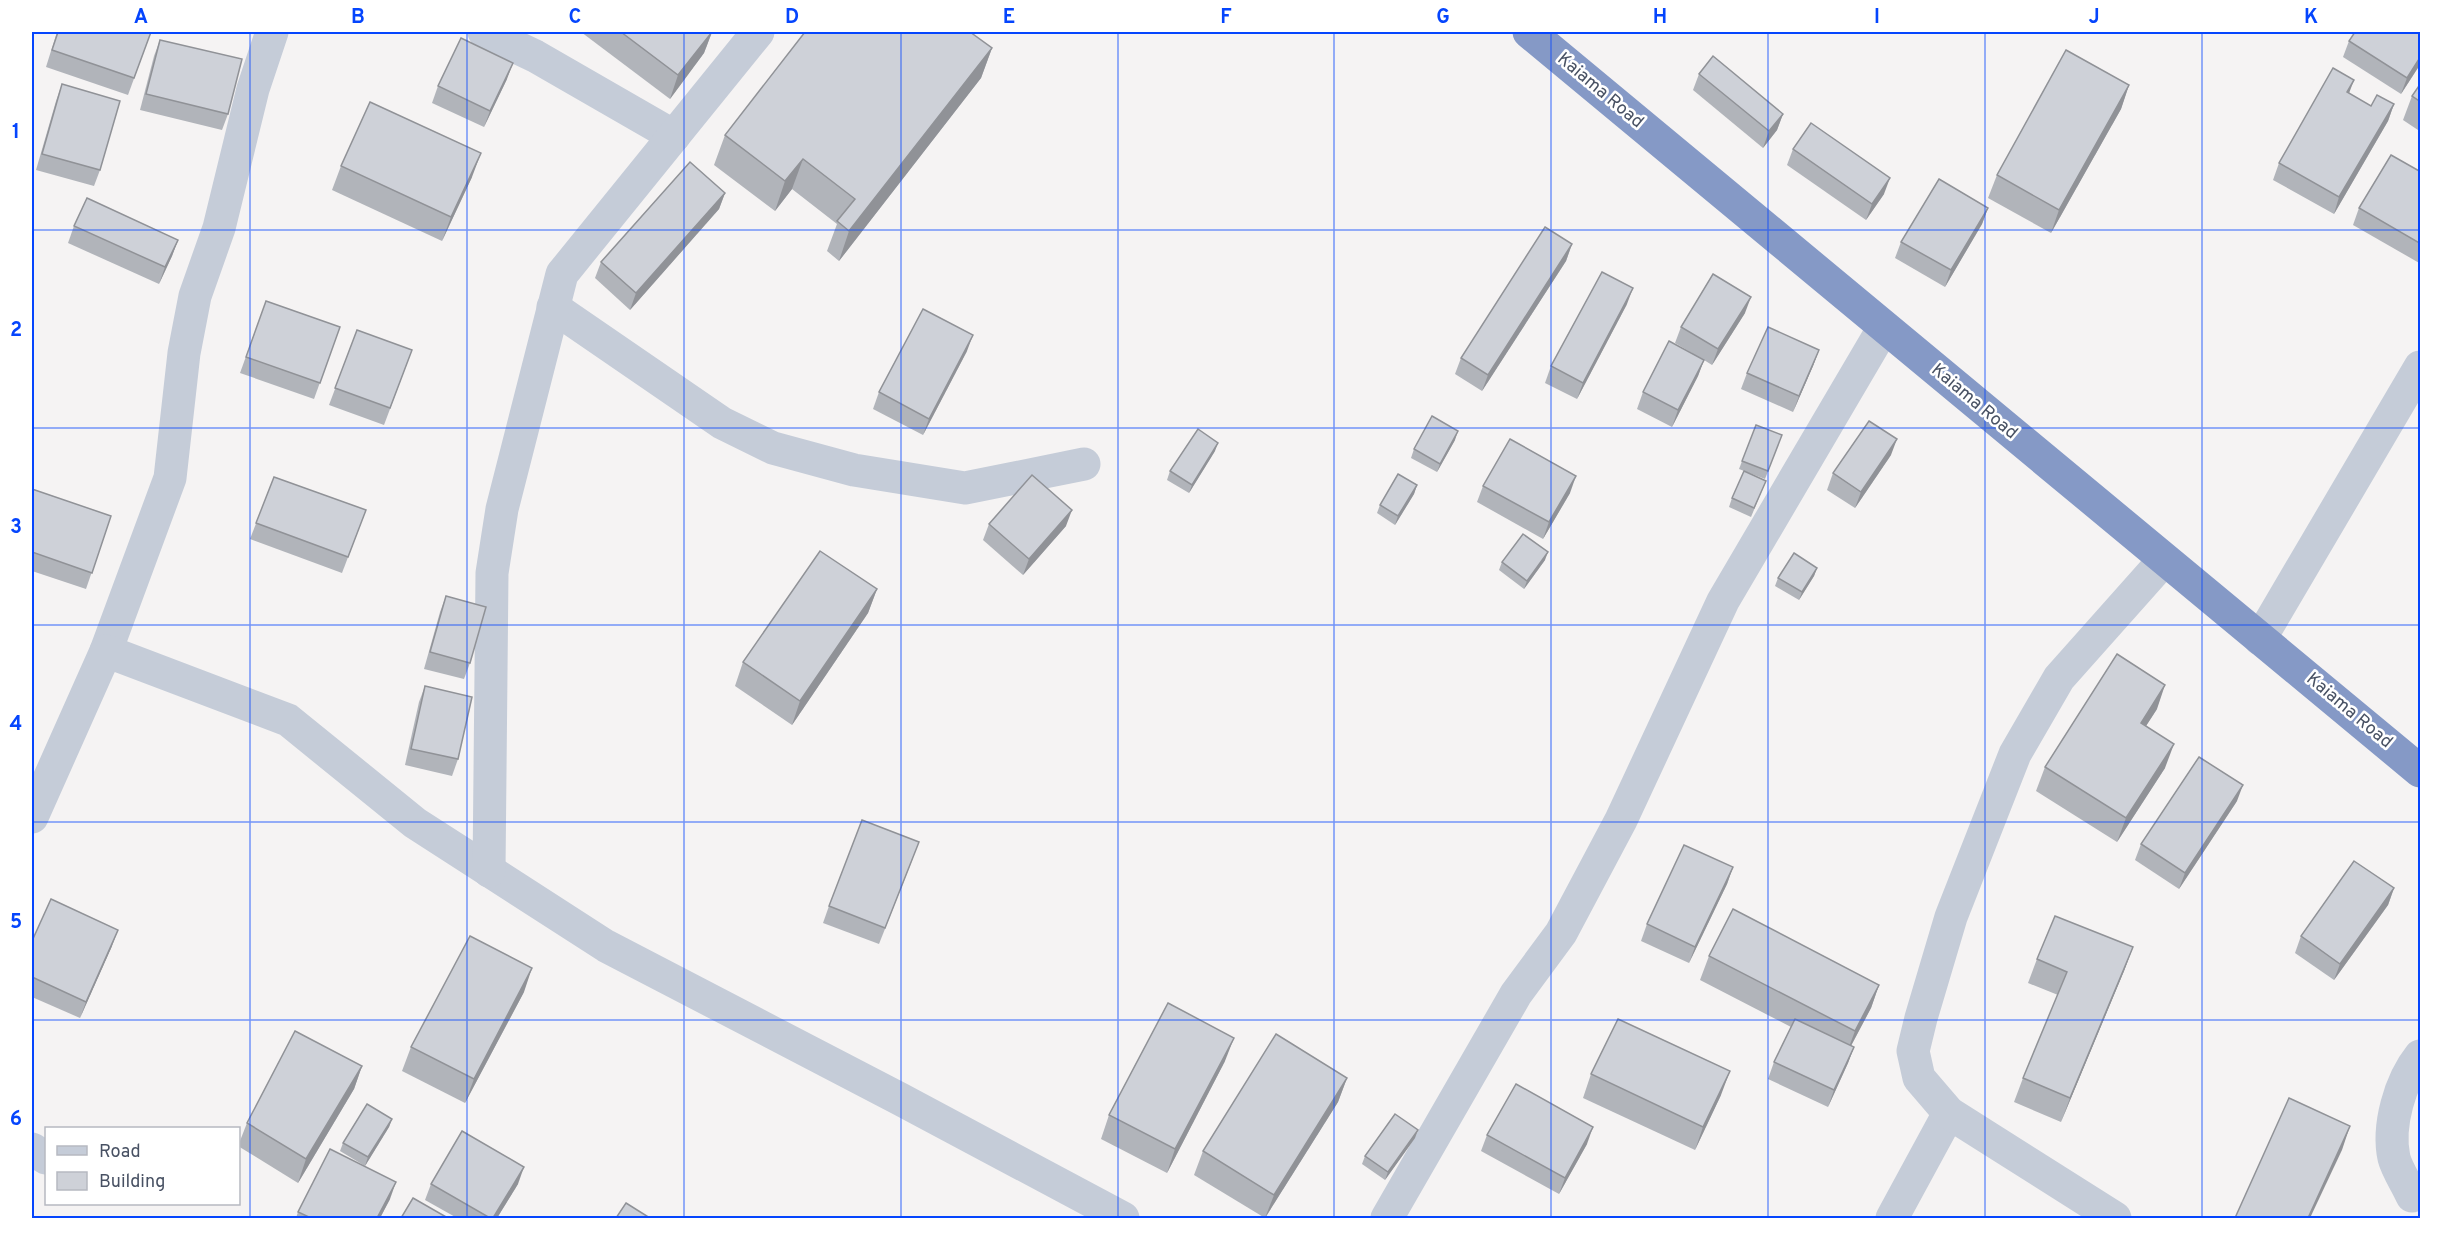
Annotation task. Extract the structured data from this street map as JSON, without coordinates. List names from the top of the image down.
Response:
{
  "streets": {
    "highway": ["Kaiama Road"]
  },
  "legend": ["Road", "Building"],
  "grid": {
    "columns": [
      "A",
      "B",
      "C",
      "D",
      "E",
      "F",
      "G",
      "H",
      "I",
      "J",
      "K"
    ],
    "rows": [
      "1",
      "2",
      "3",
      "4",
      "5",
      "6"
    ]
  }
}
